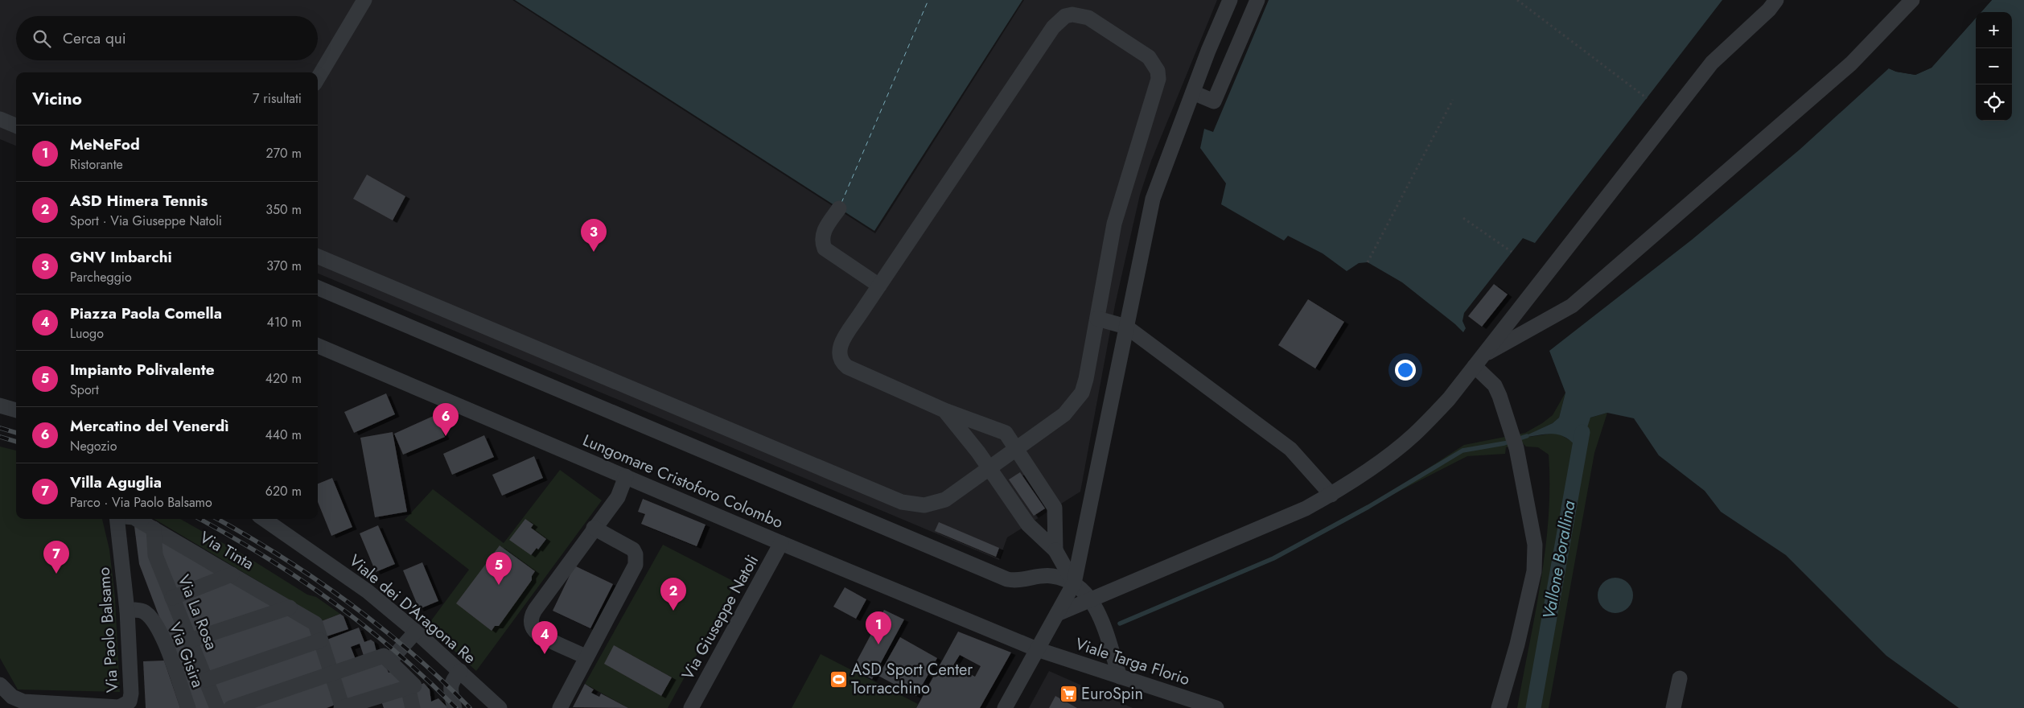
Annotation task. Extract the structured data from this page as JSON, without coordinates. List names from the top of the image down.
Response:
{
  "streets": {
    "street": [
      "Lungomare Cristoforo Colombo",
      "Via Tinta",
      "Viale dei D'Aragona Re",
      "Via La Rosa",
      "Via Giuseppe Natoli",
      "Via Paolo Balsamo",
      "Via Gisira",
      "Viale Targa Florio"
    ]
  },
  "crossings": [
    ["Lungomare Cristoforo Colombo", "Via Giuseppe Natoli"],
    ["Lungomare Cristoforo Colombo", "Viale Targa Florio"],
    ["Via Tinta", "Via La Rosa"],
    ["Via Paolo Balsamo", "Via Gisira"]
  ],
  "water": ["Vallone Borallina"],
  "places": {
    "sports": ["ASD Sport Center Torracchino"],
    "supermarket": ["EuroSpin"]
  },
  "page": {
    "map_buttons": ["+", "−"],
    "search": "Cerca qui",
    "heading": ["Vicino", "7 risultati"],
    "list": [
      {
        "mark": "1",
        "name": "MeNeFod",
        "note": "Ristorante",
        "value": "270 m"
      },
      {
        "mark": "2",
        "name": "ASD Himera Tennis",
        "note": "Sport · Via Giuseppe Natoli",
        "value": "350 m"
      },
      {
        "mark": "3",
        "name": "GNV Imbarchi",
        "note": "Parcheggio",
        "value": "370 m"
      },
      {
        "mark": "4",
        "name": "Piazza Paola Comella",
        "note": "Luogo",
        "value": "410 m"
      },
      {
        "mark": "5",
        "name": "Impianto Polivalente",
        "note": "Sport",
        "value": "420 m"
      },
      {
        "mark": "6",
        "name": "Mercatino del Venerdì",
        "note": "Negozio",
        "value": "440 m"
      },
      {
        "mark": "7",
        "name": "Villa Aguglia",
        "note": "Parco · Via Paolo Balsamo",
        "value": "620 m"
      }
    ],
    "pins": [
      "3",
      "6",
      "7",
      "5",
      "2",
      "1",
      "4"
    ]
  }
}
